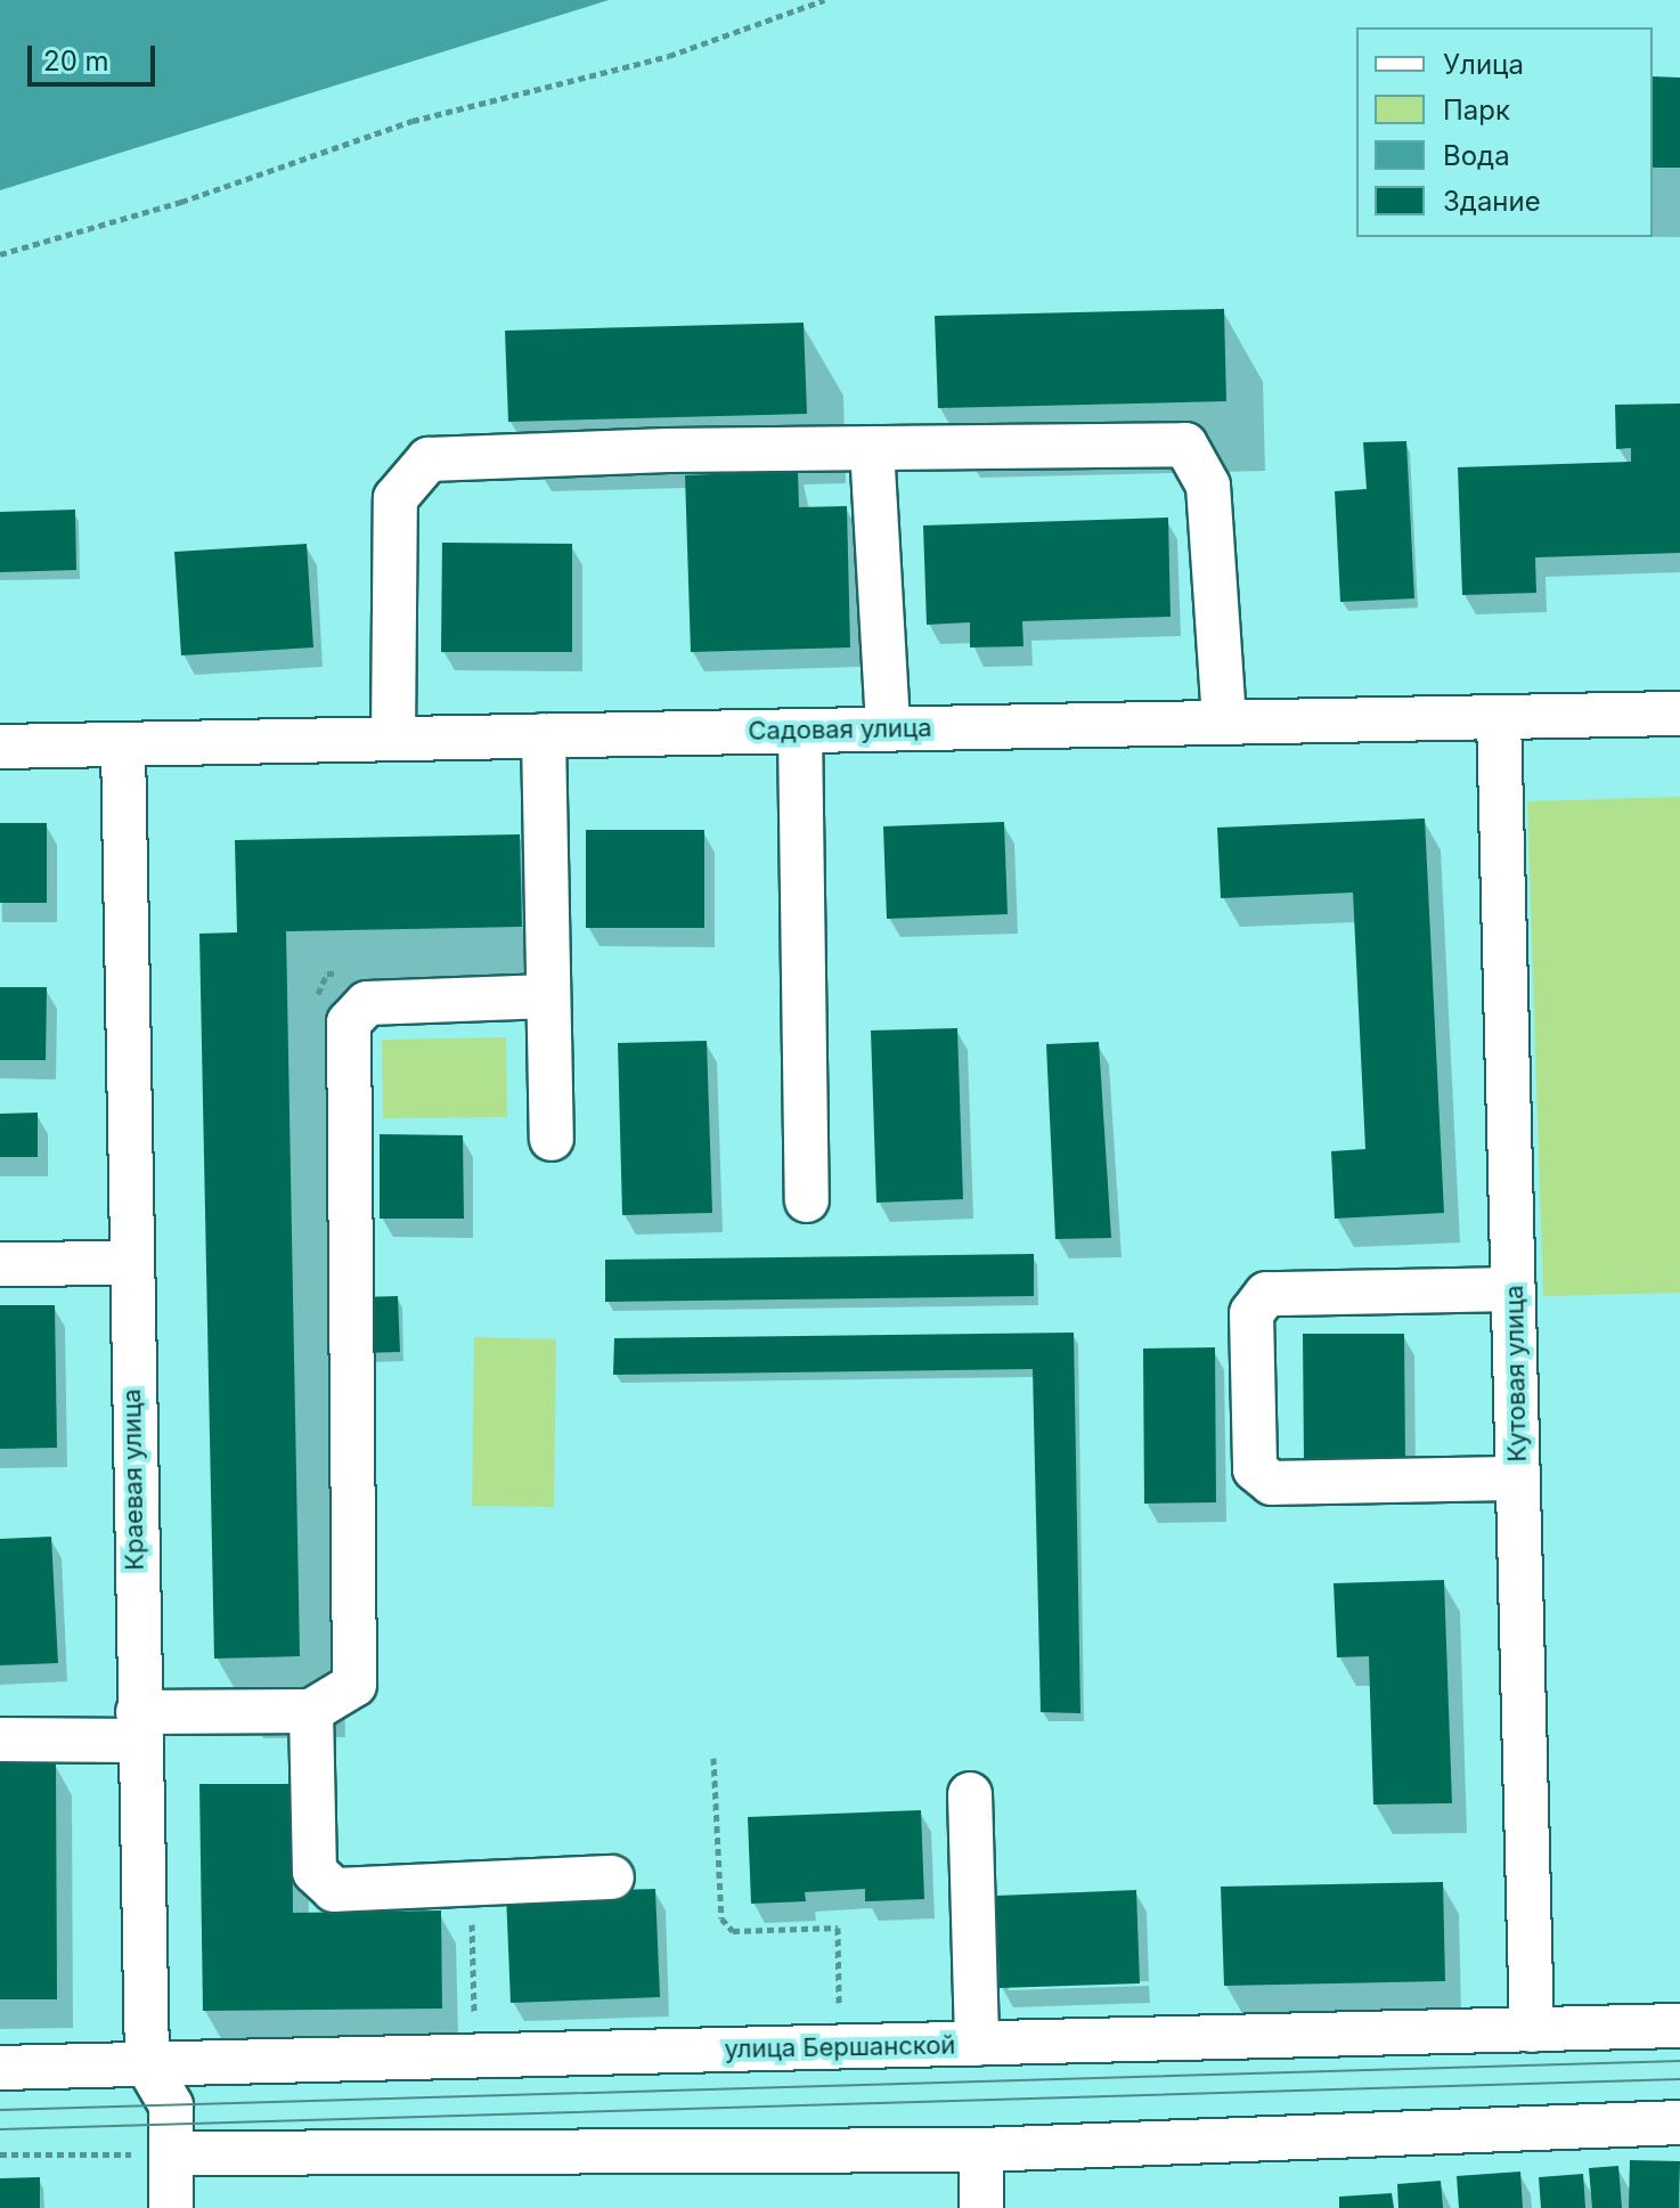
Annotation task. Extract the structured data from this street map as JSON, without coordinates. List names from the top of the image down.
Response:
{
  "streets": {
    "street": [
      "Садовая улица",
      "Кутовая улица",
      "Краевая улица",
      "улица Бершанской"
    ]
  },
  "crossings": [
    ["Садовая улица", "Кутовая улица"],
    ["Садовая улица", "Краевая улица"],
    ["Кутовая улица", "улица Бершанской"],
    ["Краевая улица", "улица Бершанской"]
  ],
  "legend": [
    "Улица",
    "Парк",
    "Вода",
    "Здание"
  ],
  "scale_bar": "20 m"
}
